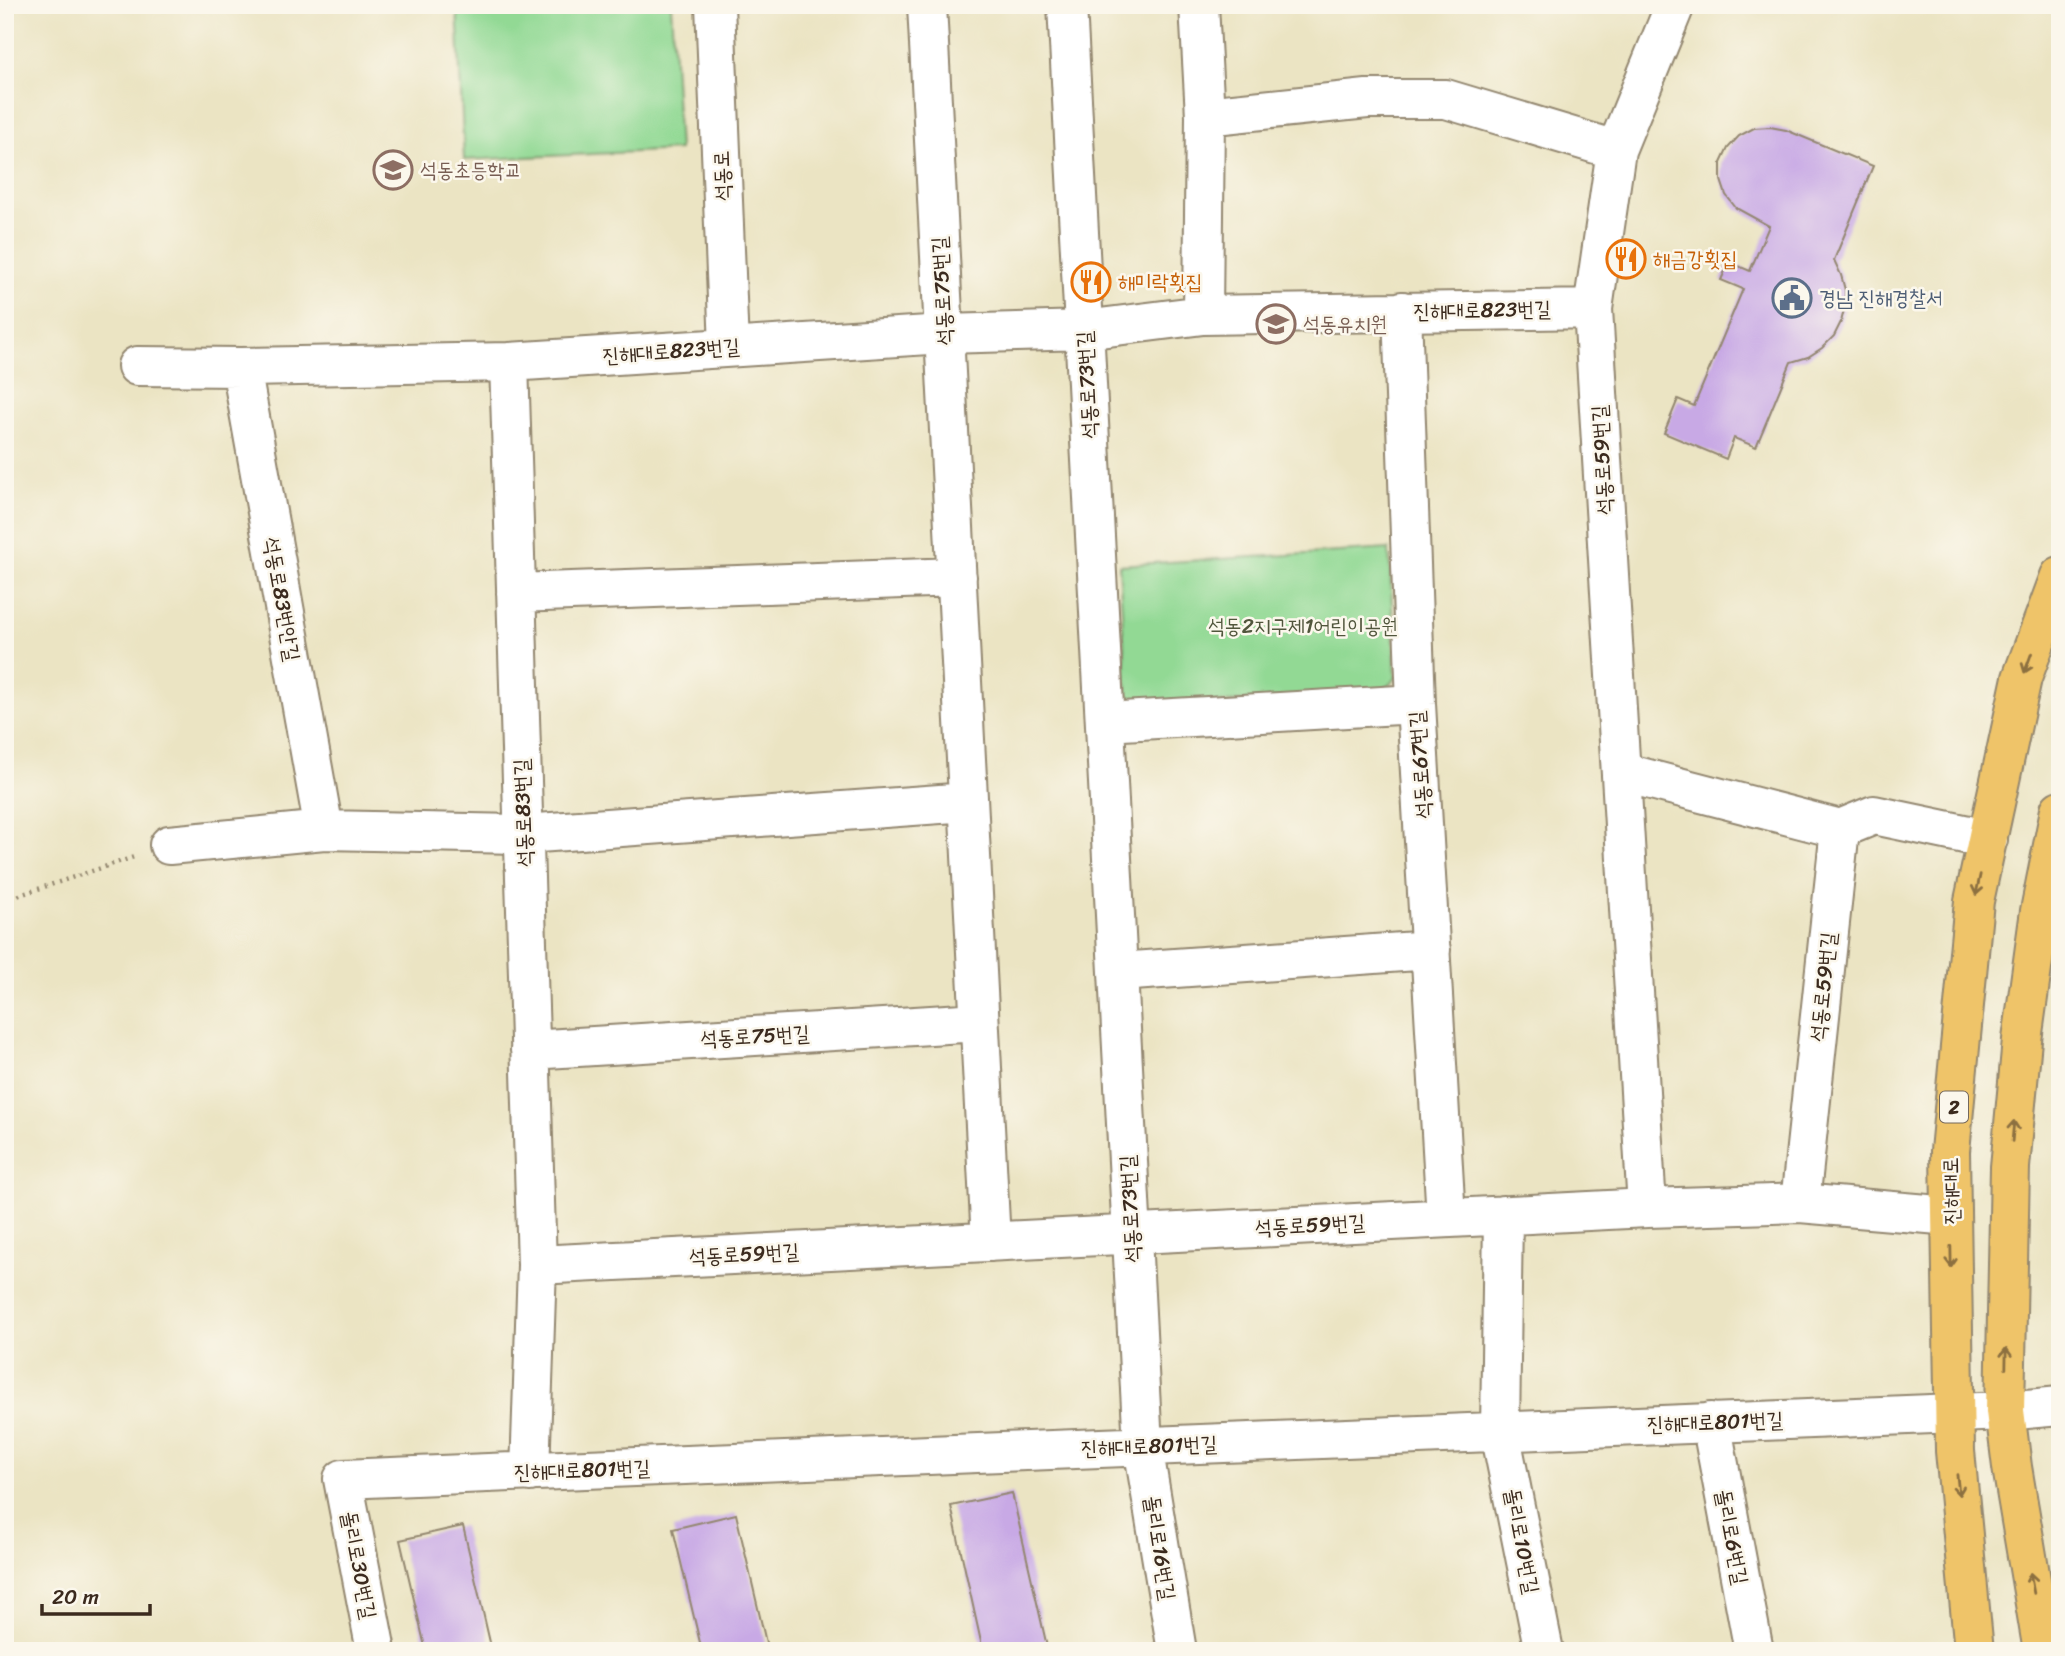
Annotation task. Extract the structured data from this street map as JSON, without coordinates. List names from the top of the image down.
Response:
{
  "streets": {
    "main road": ["2", "진해대로"],
    "street": [
      "석동로",
      "석동로75번길",
      "진해대로823번길",
      "석동로73번길",
      "석동로59번길",
      "석동로83번안길",
      "석동로67번길",
      "석동로83번길",
      "진해대로801번길",
      "돌리로6번길",
      "돌리로10번길",
      "돌리로16번길",
      "돌리로30번길"
    ]
  },
  "crossings": [
    ["석동로", "진해대로823번길"],
    ["석동로75번길", "진해대로823번길"],
    ["석동로75번길", "석동로59번길"],
    ["석동로75번길", "석동로83번길"],
    ["진해대로823번길", "석동로73번길"],
    ["진해대로823번길", "석동로59번길"],
    ["진해대로823번길", "석동로83번안길"],
    ["진해대로823번길", "석동로67번길"],
    ["진해대로823번길", "석동로83번길"],
    ["석동로73번길", "석동로59번길"],
    ["석동로73번길", "진해대로801번길"],
    ["석동로73번길", "돌리로16번길"],
    ["석동로59번길", "석동로67번길"],
    ["석동로59번길", "석동로83번길"],
    ["석동로59번길", "돌리로10번길"],
    ["석동로83번길", "진해대로801번길"],
    ["진해대로", "진해대로801번길"],
    ["진해대로801번길", "돌리로6번길"],
    ["진해대로801번길", "돌리로10번길"],
    ["진해대로801번길", "돌리로16번길"],
    ["진해대로801번길", "돌리로30번길"]
  ],
  "parks": ["석동2지구제1어린이공원"],
  "places": {
    "school or university": ["석동초등학교", "석동유치원"],
    "restaurant": ["해금강횟집", "해미락횟집"],
    "public building": ["경남 진해경찰서"]
  },
  "scale_bar": "20 m"
}
